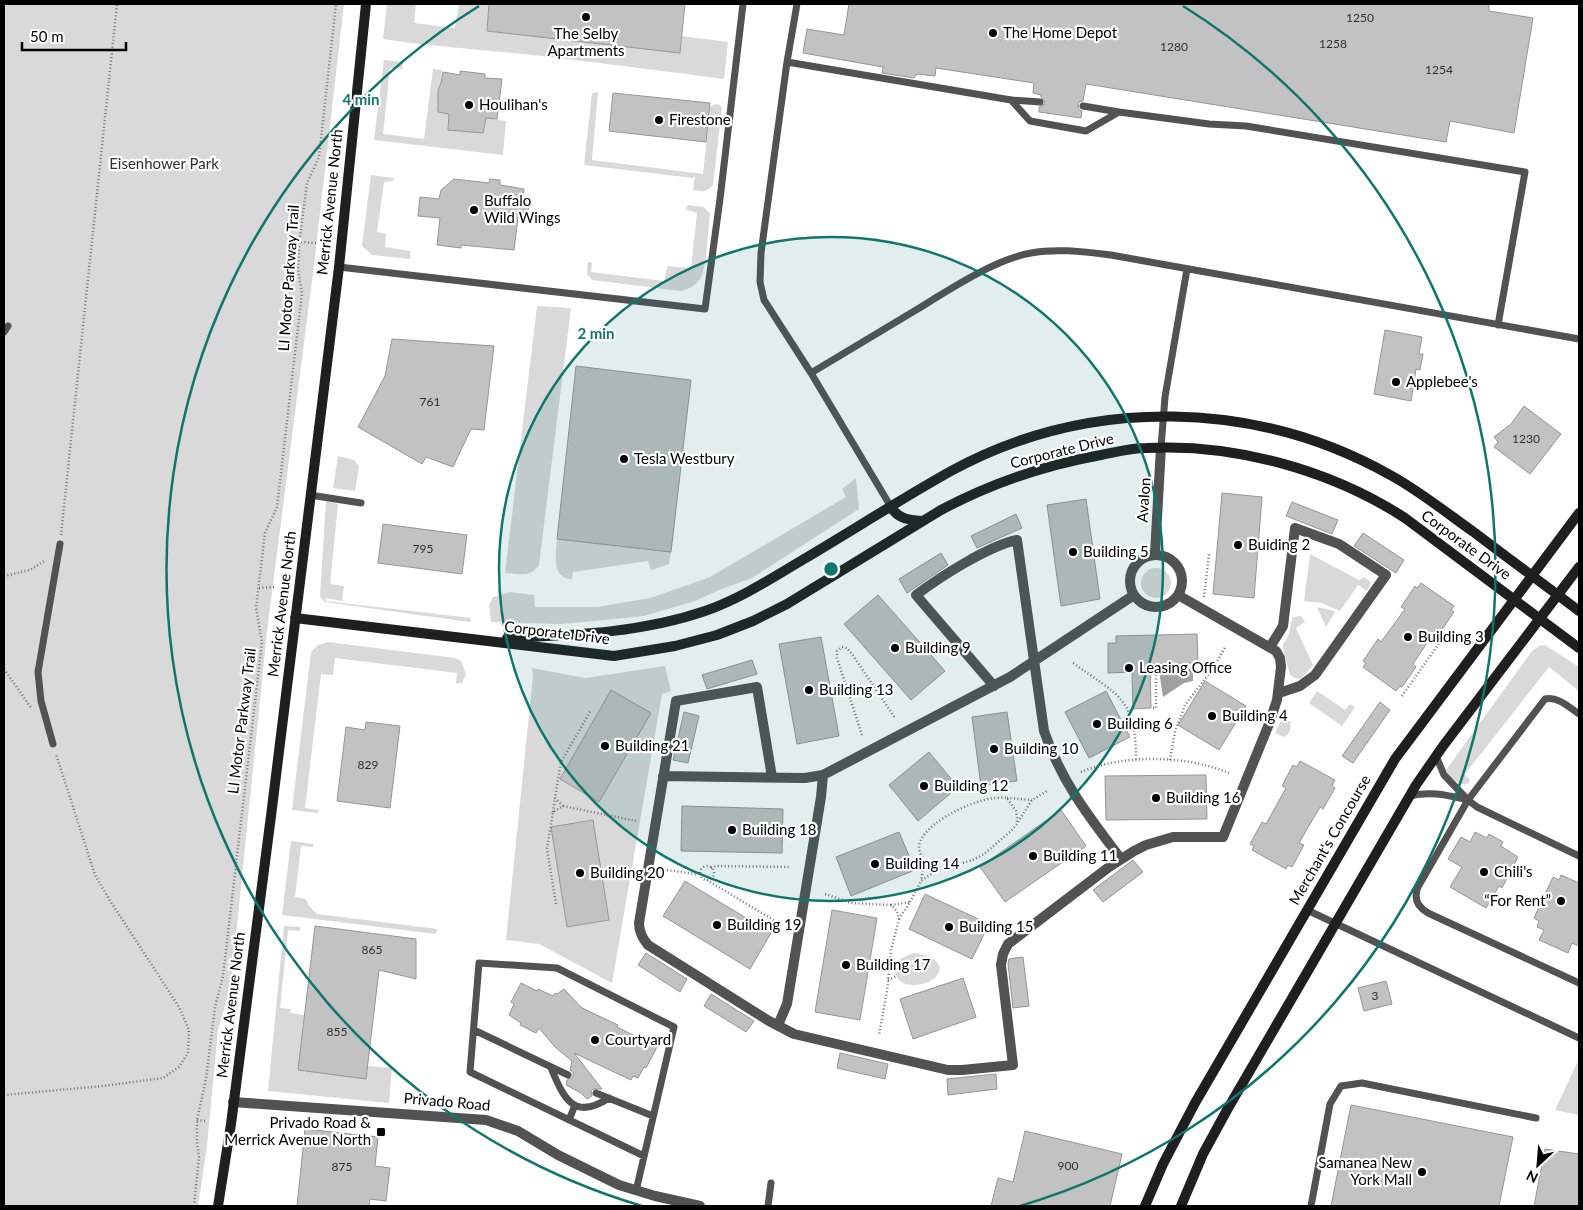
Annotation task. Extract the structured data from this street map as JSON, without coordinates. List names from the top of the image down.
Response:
{
  "streets": {
    "main road": ["Merrick Avenue North", "Corporate Drive", "Merchant's Concourse"],
    "street": ["Avalon", "Privado Road"],
    "path": ["LI Motor Parkway Trail"]
  },
  "crossings": [
    ["Merrick Avenue North", "Corporate Drive"],
    ["Merrick Avenue North", "Privado Road"],
    ["Corporate Drive", "Avalon"],
    ["Corporate Drive", "Merchant's Concourse"]
  ],
  "parks": ["Eisenhower Park"],
  "places": {
    "other": [
      "The Selby Apartments",
      "The Home Depot",
      "Houlihan's",
      "Firestone",
      "Buffalo Wild Wings",
      "Applebee's",
      "Tesla Westbury",
      "Buiding 2",
      "Building 5",
      "Building 3",
      "Building 9",
      "Leasing Office",
      "Building 13",
      "Building 4",
      "Building 6",
      "Building 21",
      "Building 10",
      "Building 12",
      "Building 16",
      "Building 18",
      "Building 11",
      "Building 14",
      "Chili's",
      "Building 20",
      "“For Rent”",
      "Building 19",
      "Building 15",
      "Building 17",
      "Courtyard",
      "Samanea New York Mall"
    ],
    "transit": ["Privado Road & Merrick Avenue North"]
  },
  "house_numbers": [
    "1250",
    "1258",
    "1280",
    "1254",
    "761",
    "1230",
    "795",
    "829",
    "865",
    "3",
    "855",
    "900",
    "875"
  ],
  "scale_bar": "50 m",
  "north": "bottom left",
  "rings": ["4 min", "2 min"]
}
